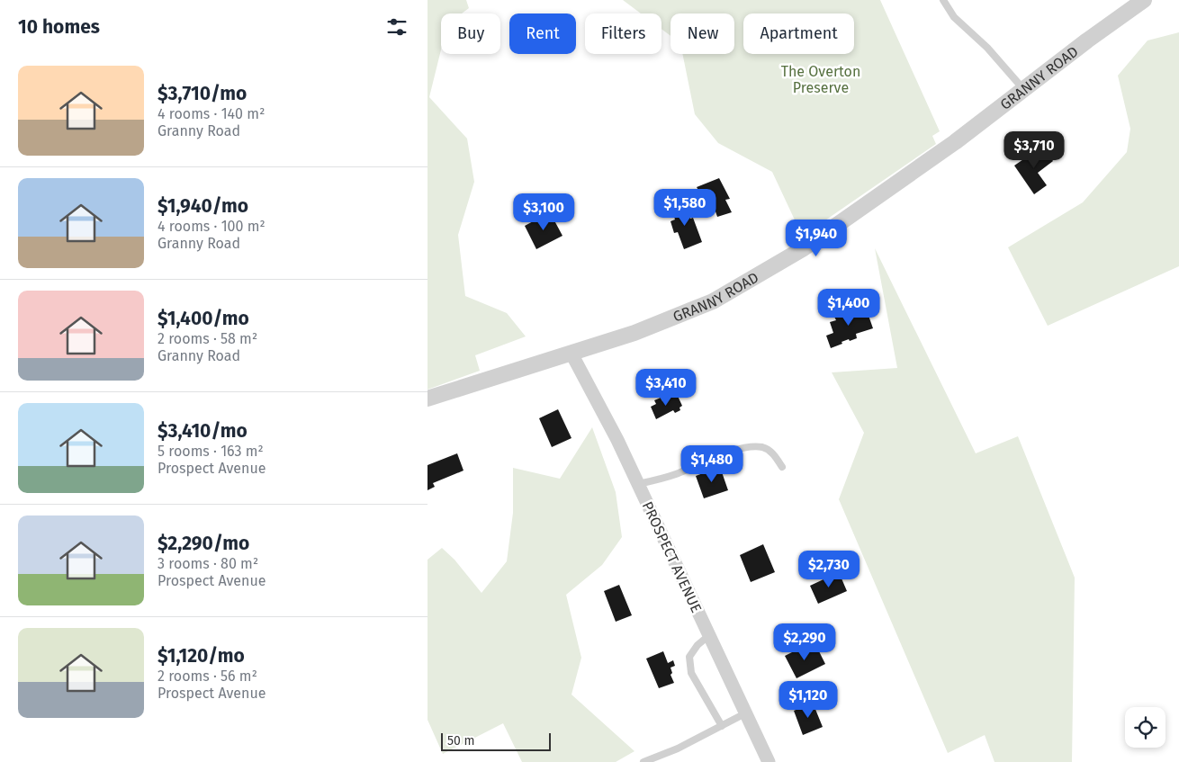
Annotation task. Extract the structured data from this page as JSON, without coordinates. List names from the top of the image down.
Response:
{
  "streets": {
    "street": ["GRANNY ROAD", "PROSPECT AVENUE"]
  },
  "crossings": [
    ["GRANNY ROAD", "PROSPECT AVENUE"]
  ],
  "parks": ["The Overton Preserve"],
  "scale_bar": "50 m",
  "page": {
    "heading": "10 homes",
    "chip": [
      "Buy",
      "Rent",
      "Filters",
      "New",
      "Apartment"
    ],
    "list": [
      {
        "name": "$3,710/mo",
        "note": "4 rooms · 140 m² · Granny Road"
      },
      {
        "name": "$1,940/mo",
        "note": "4 rooms · 100 m² · Granny Road"
      },
      {
        "name": "$1,400/mo",
        "note": "2 rooms · 58 m² · Granny Road"
      },
      {
        "name": "$3,410/mo",
        "note": "5 rooms · 163 m² · Prospect Avenue"
      },
      {
        "name": "$2,290/mo",
        "note": "3 rooms · 80 m² · Prospect Avenue"
      },
      {
        "name": "$1,120/mo",
        "note": "2 rooms · 56 m² · Prospect Avenue"
      }
    ],
    "price": [
      "$3,710",
      "$1,580",
      "$3,100",
      "$1,940",
      "$1,400",
      "$3,410",
      "$1,480",
      "$2,730",
      "$2,290",
      "$1,120"
    ],
    "scale": "50 m"
  }
}
